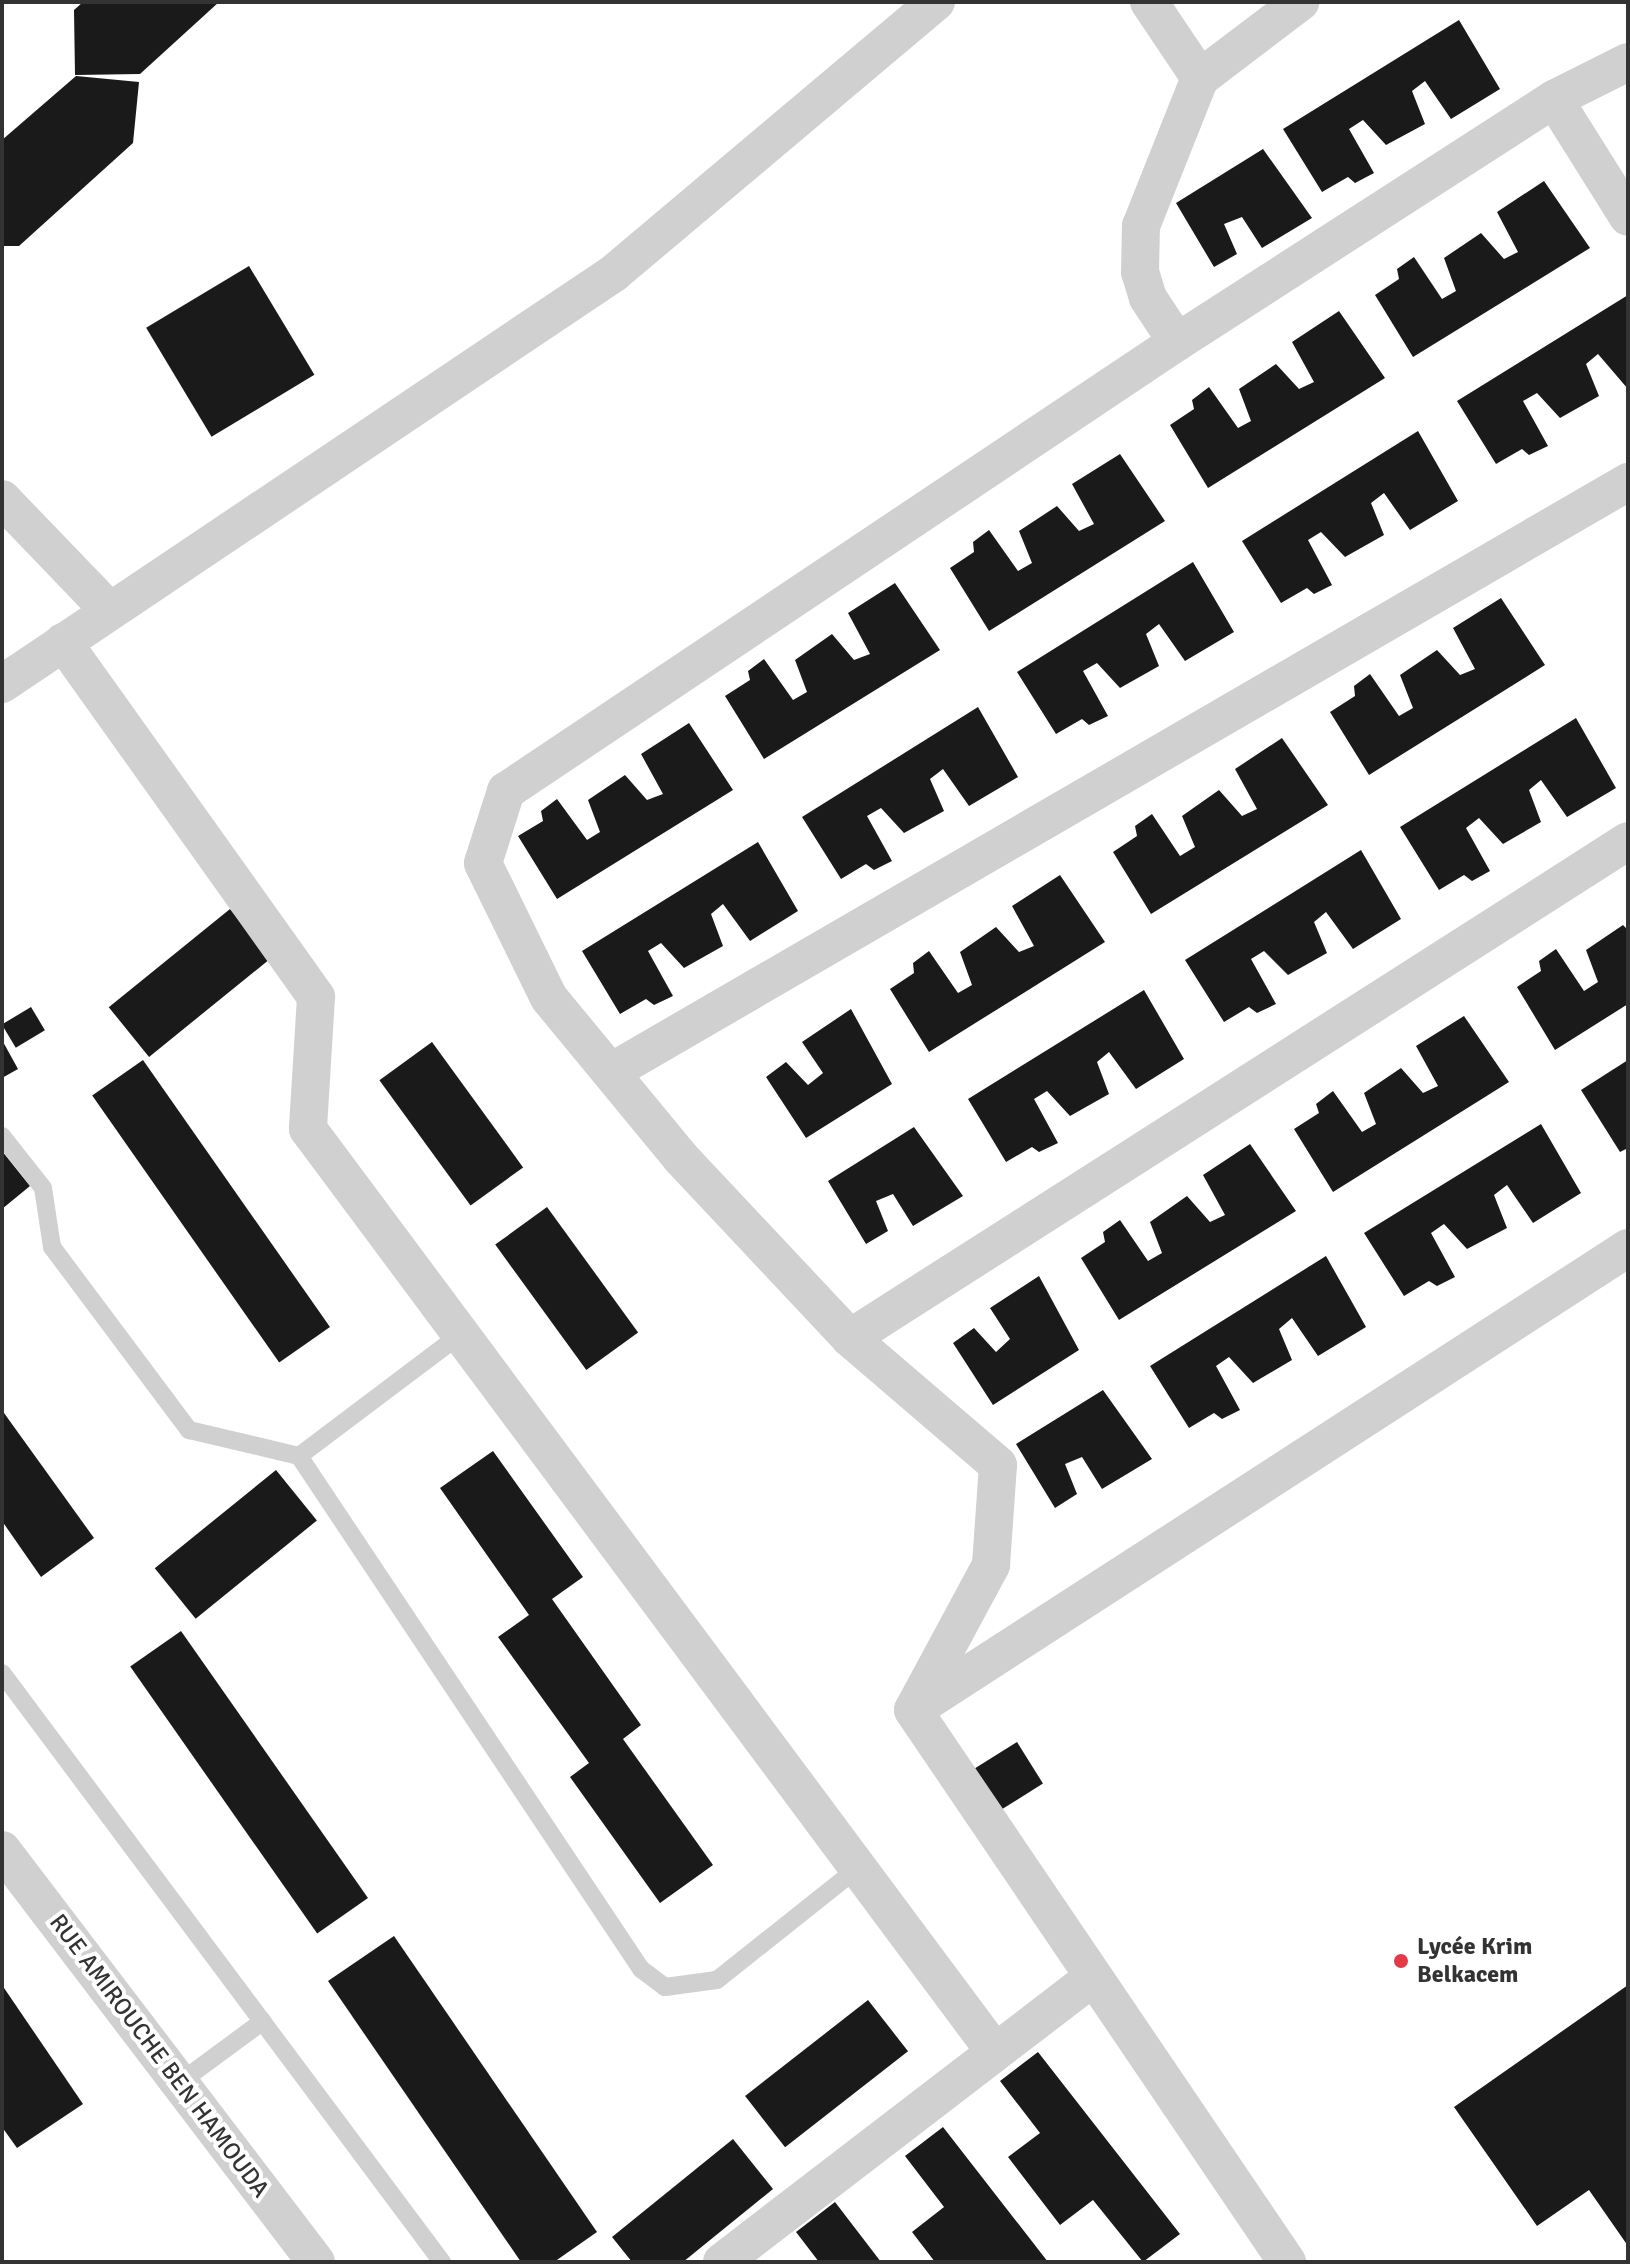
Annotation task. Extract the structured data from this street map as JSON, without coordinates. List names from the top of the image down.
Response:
{
  "streets": {
    "street": ["RUE AMIROUCHE BEN HAMOUDA"]
  },
  "places": ["Lycée Krim Belkacem"]
}
